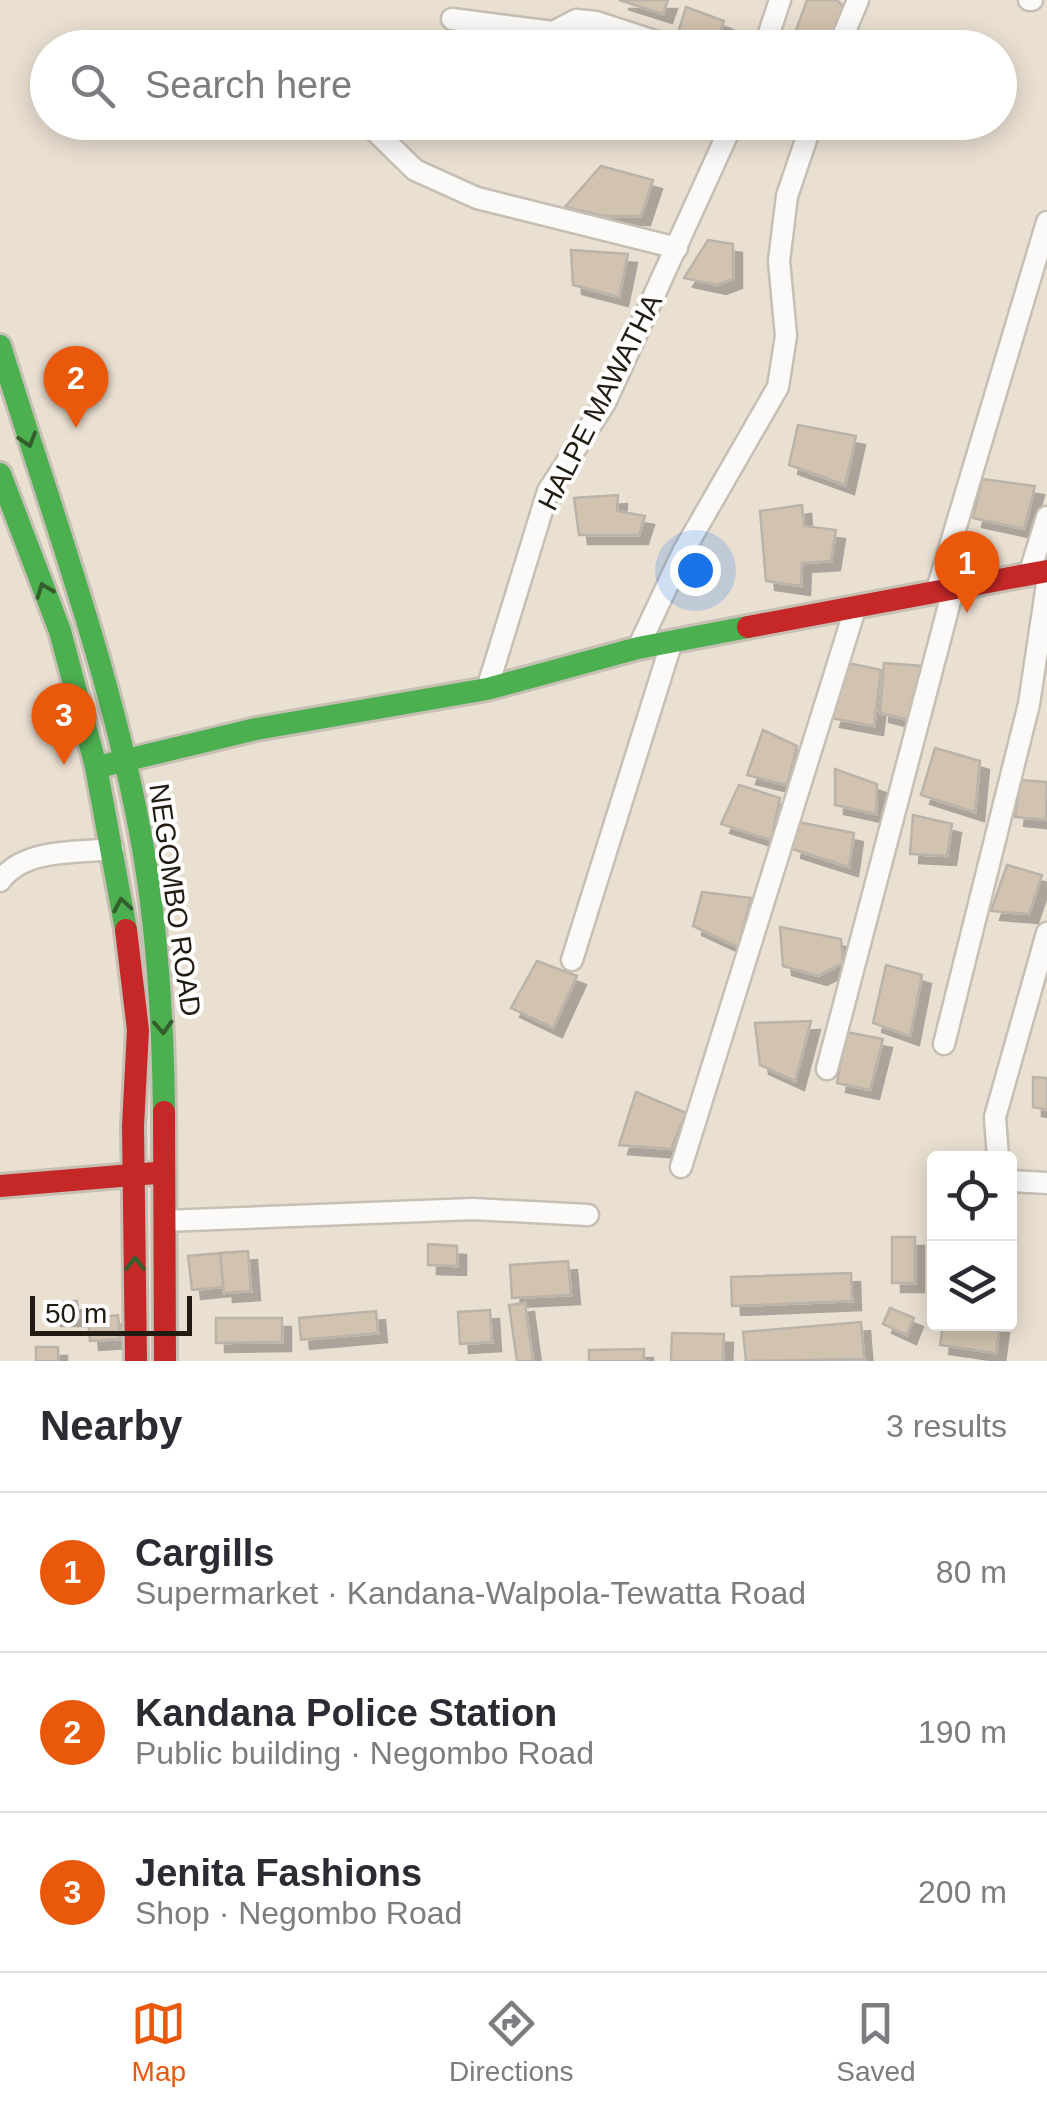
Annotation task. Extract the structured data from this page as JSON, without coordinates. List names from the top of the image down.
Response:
{
  "streets": {
    "main road": ["NEGOMBO ROAD"],
    "street": ["HALPE MAWATHA"]
  },
  "scale_bar": "50 m",
  "page": {
    "search": "Search here",
    "pins": ["2", "1", "3"],
    "scale": "50 m",
    "heading": ["Nearby", "3 results"],
    "list": [
      {
        "mark": "1",
        "name": "Cargills",
        "note": "Supermarket · Kandana-Walpola-Tewatta Road",
        "value": "80 m"
      },
      {
        "mark": "2",
        "name": "Kandana Police Station",
        "note": "Public building · Negombo Road",
        "value": "190 m"
      },
      {
        "mark": "3",
        "name": "Jenita Fashions",
        "note": "Shop · Negombo Road",
        "value": "200 m"
      }
    ],
    "nav": ["Map", "Directions", "Saved"]
  }
}
